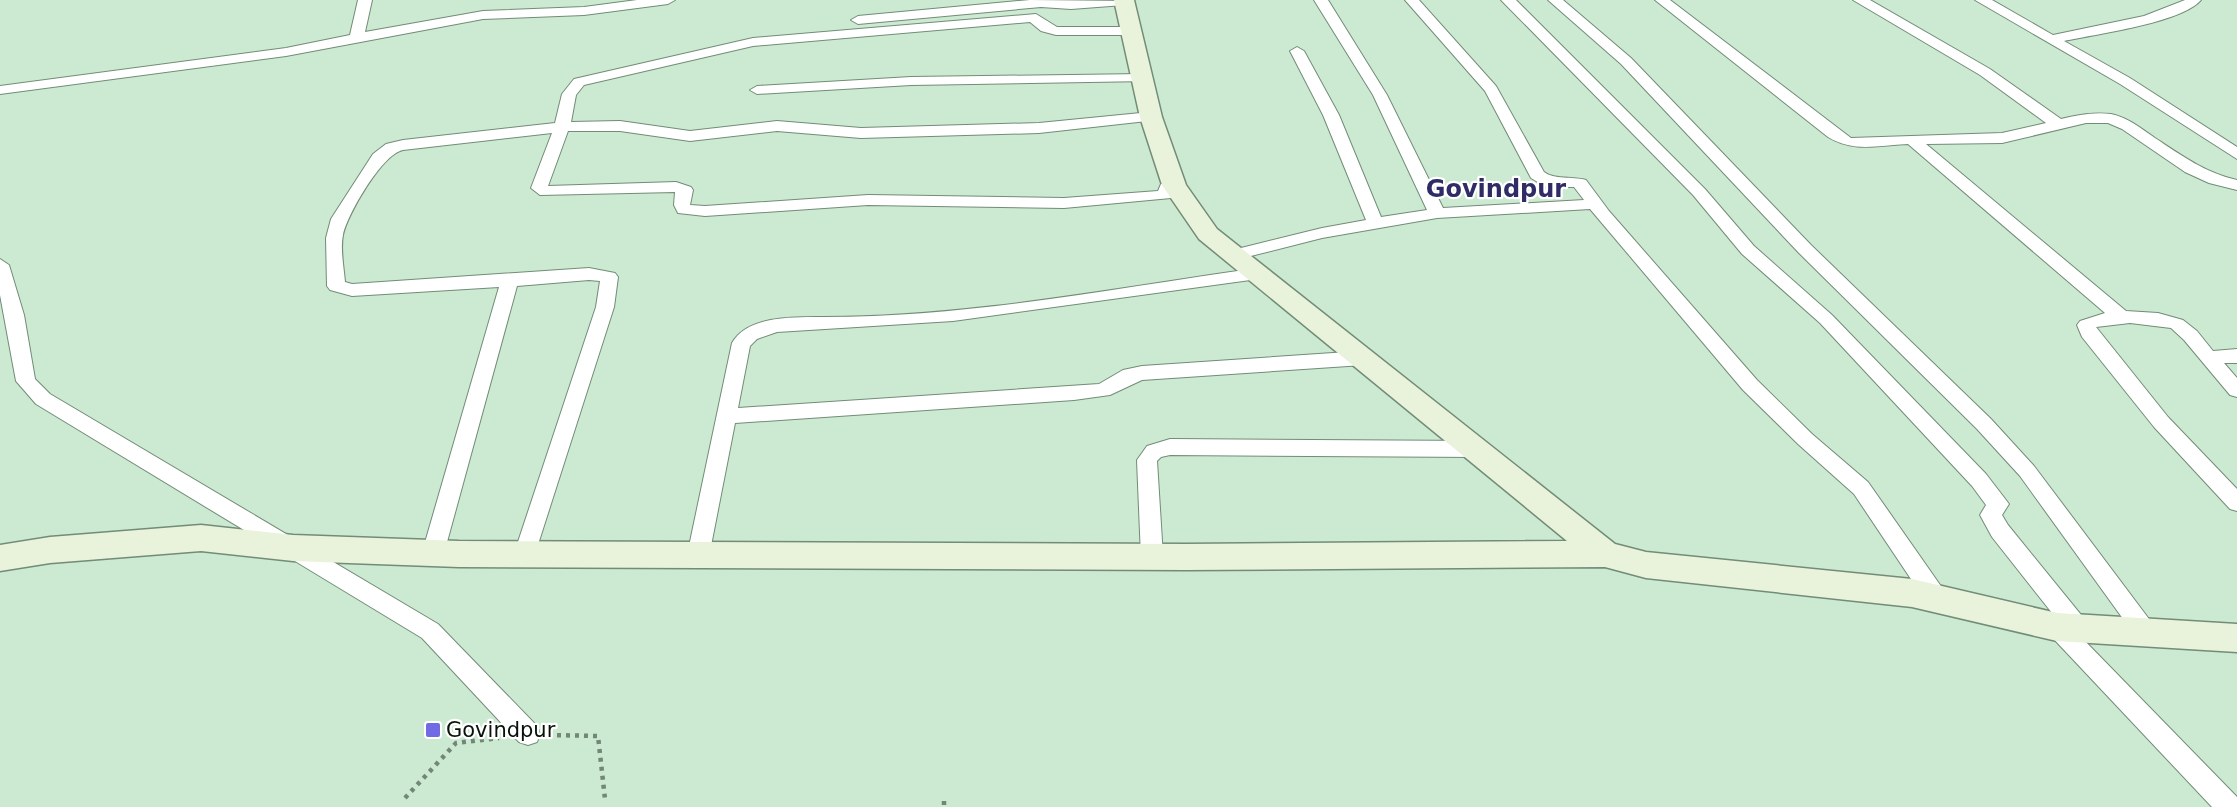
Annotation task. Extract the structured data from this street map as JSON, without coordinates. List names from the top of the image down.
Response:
{
  "districts": ["Govindpur"],
  "places": {
    "transit": ["Govindpur"]
  }
}
